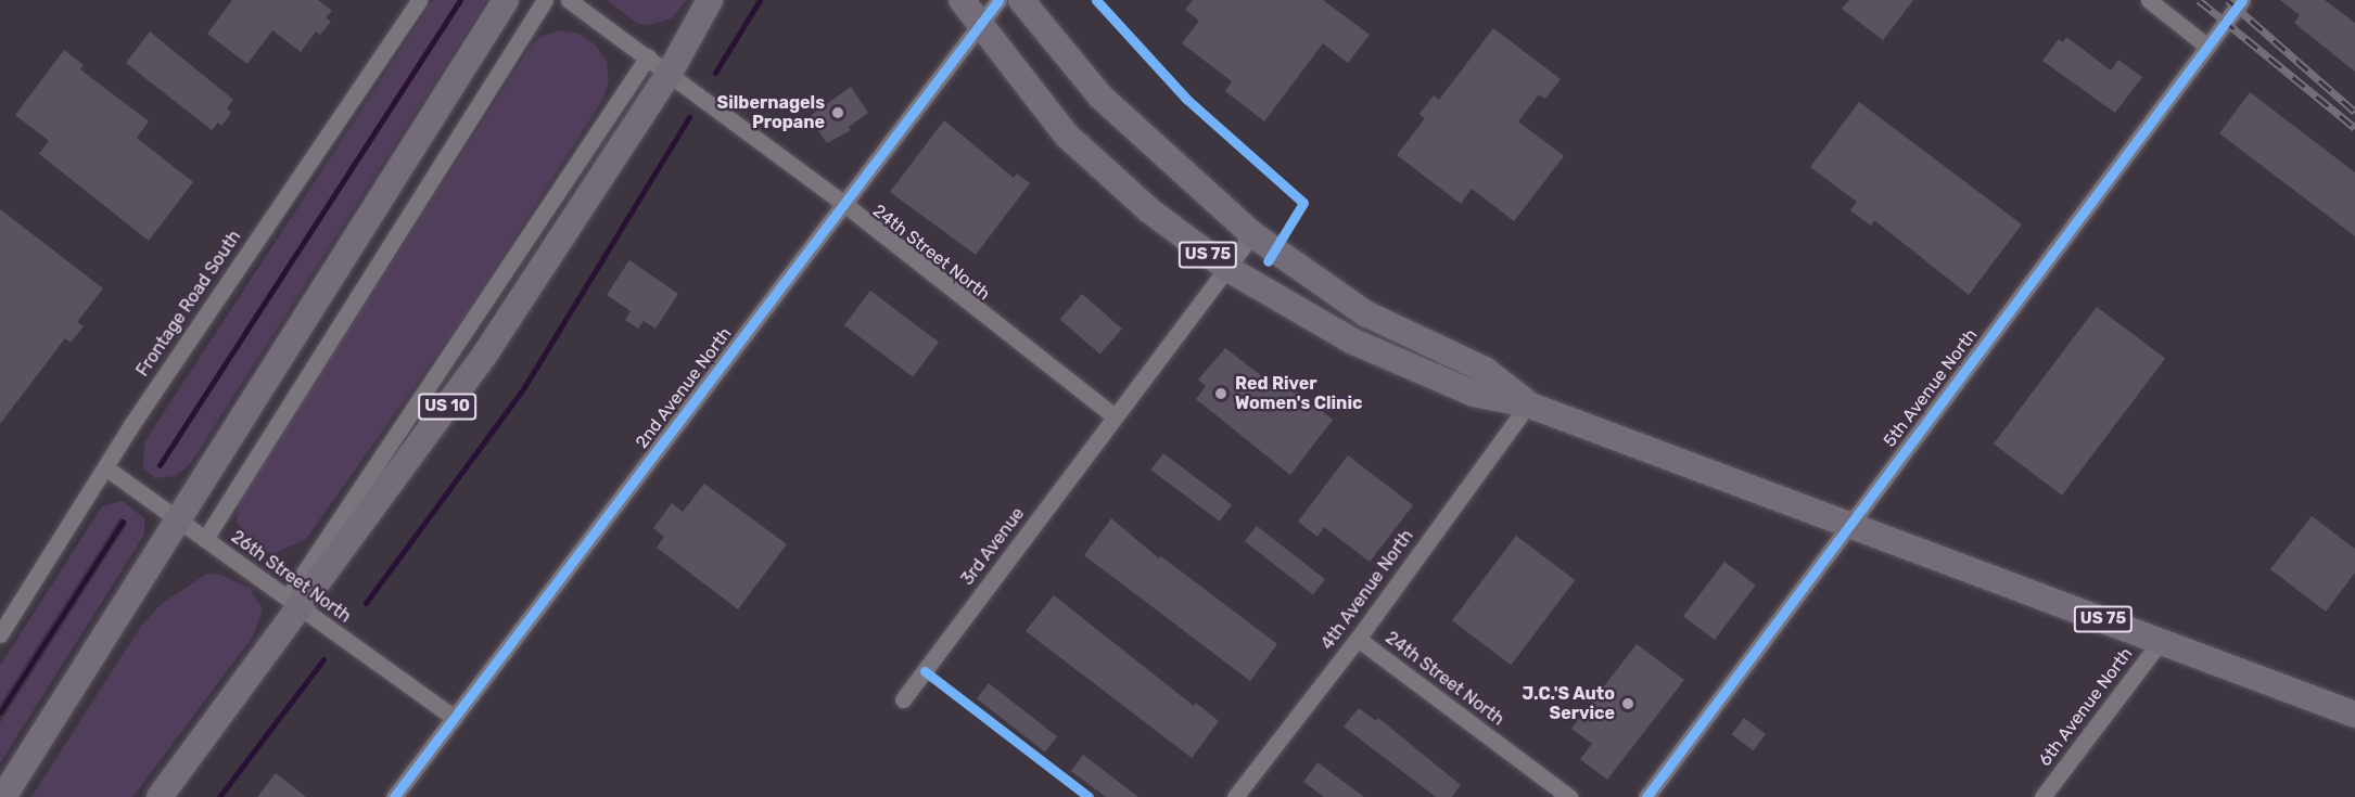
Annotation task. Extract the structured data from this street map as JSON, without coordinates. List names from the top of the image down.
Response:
{
  "streets": {
    "main road": ["US 75", "US 10"],
    "street": [
      "24th Street North",
      "Frontage Road South",
      "2nd Avenue North",
      "5th Avenue North",
      "3rd Avenue",
      "26th Street North",
      "4th Avenue North",
      "6th Avenue North"
    ]
  },
  "crossings": [
    ["24th Street North", "2nd Avenue North"],
    ["24th Street North", "US 10"],
    ["24th Street North", "3rd Avenue"],
    ["24th Street North", "4th Avenue North"],
    ["US 75", "2nd Avenue North"],
    ["US 75", "5th Avenue North"],
    ["US 75", "3rd Avenue"],
    ["US 75", "4th Avenue North"],
    ["US 75", "6th Avenue North"],
    ["Frontage Road South", "26th Street North"],
    ["2nd Avenue North", "26th Street North"],
    ["US 10", "26th Street North"]
  ],
  "places": ["Silbernagels Propane", "Red River Women's Clinic", "J.C.'S Auto Service"]
}
